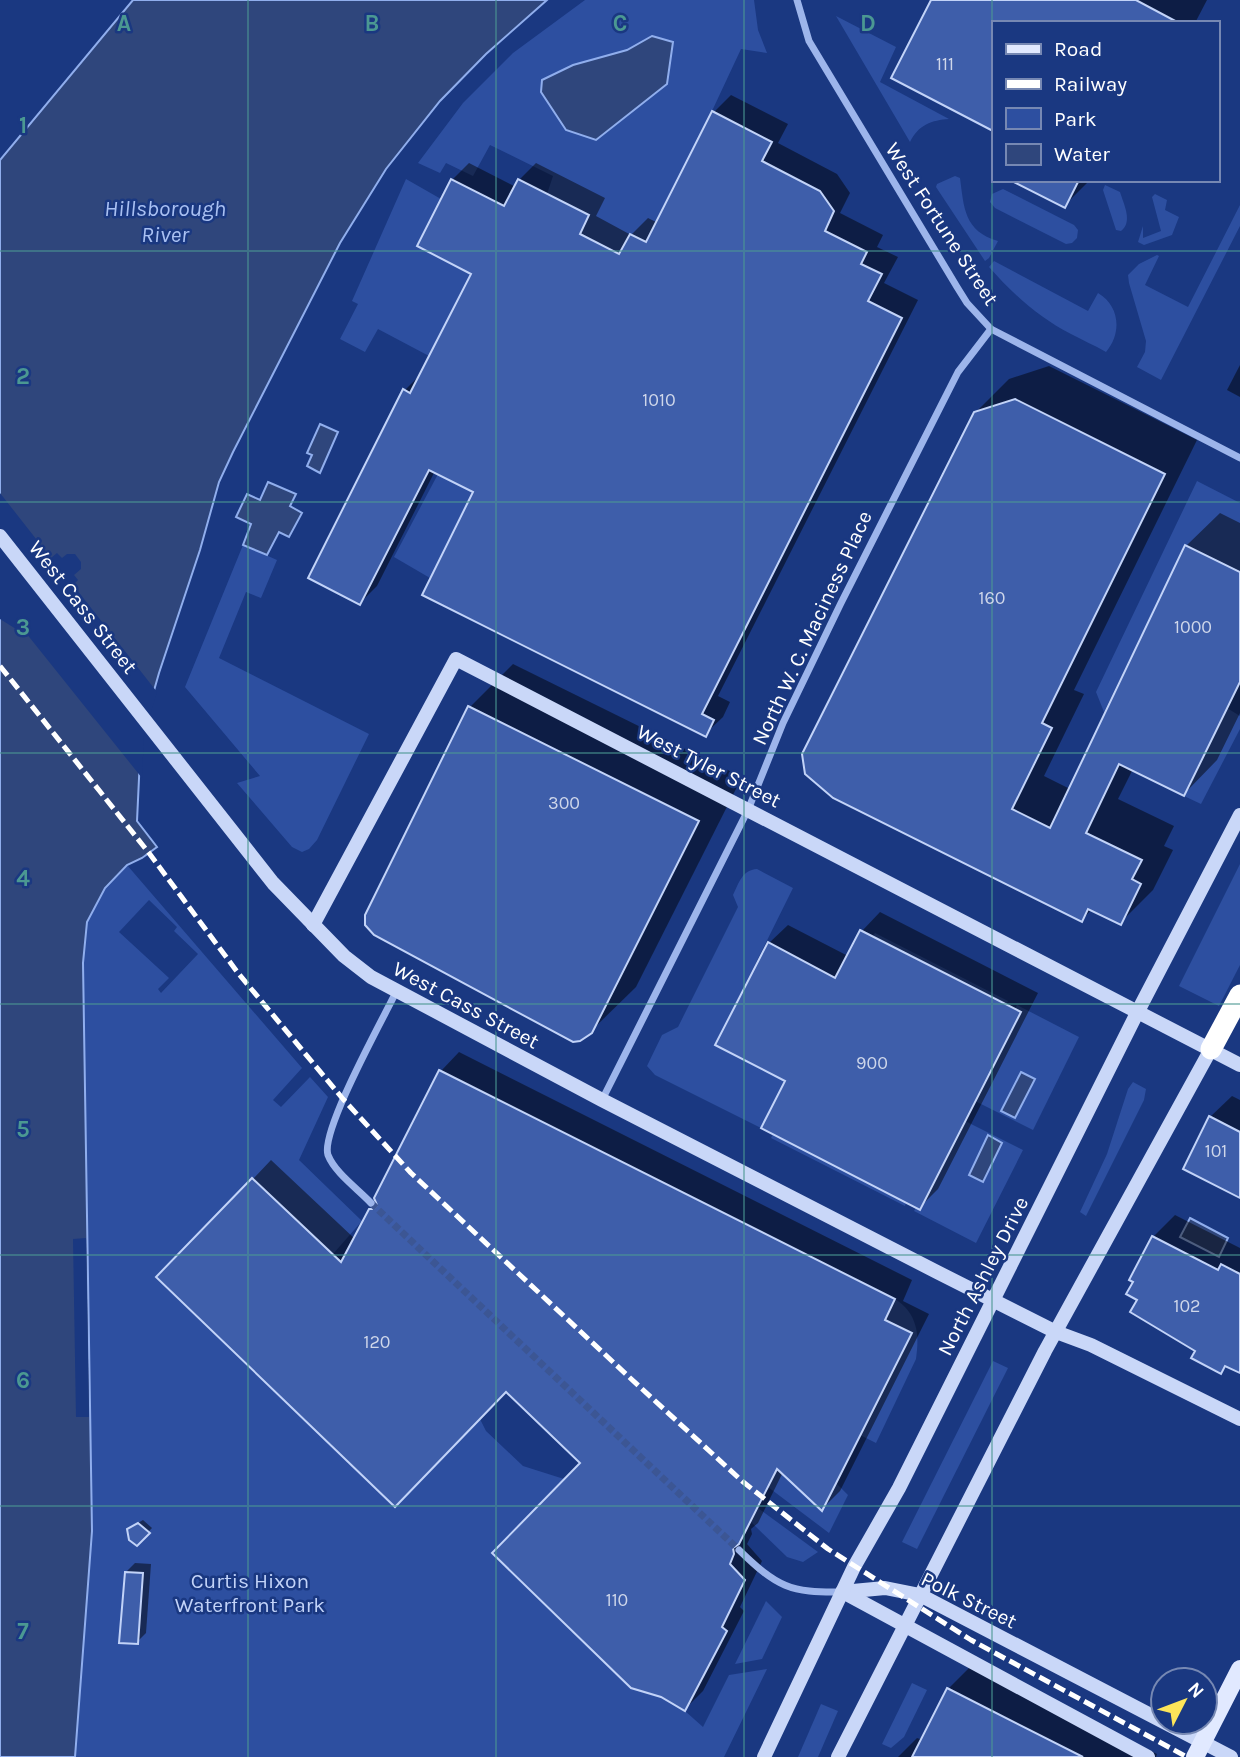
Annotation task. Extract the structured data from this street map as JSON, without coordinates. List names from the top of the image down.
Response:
{
  "streets": {
    "street": [
      "West Fortune Street",
      "West Cass Street",
      "North W. C. Maciness Place",
      "West Tyler Street",
      "North Ashley Drive",
      "Polk Street"
    ]
  },
  "crossings": [
    ["West Fortune Street", "North W. C. Maciness Place"],
    ["West Cass Street", "North W. C. Maciness Place"],
    ["West Cass Street", "West Tyler Street"],
    ["West Cass Street", "North Ashley Drive"],
    ["North W. C. Maciness Place", "West Tyler Street"],
    ["West Tyler Street", "North Ashley Drive"],
    ["North Ashley Drive", "Polk Street"]
  ],
  "water": ["Hillsborough River"],
  "parks": ["Curtis Hixon Waterfront Park"],
  "house_numbers": [
    "111",
    "1010",
    "160",
    "1000",
    "300",
    "900",
    "101",
    "102",
    "120",
    "110"
  ],
  "legend": [
    "Road",
    "Railway",
    "Park",
    "Water"
  ],
  "north": "top right",
  "grid": {
    "columns": [
      "A",
      "B",
      "C",
      "D"
    ],
    "rows": [
      "1",
      "2",
      "3",
      "4",
      "5",
      "6",
      "7"
    ]
  }
}
